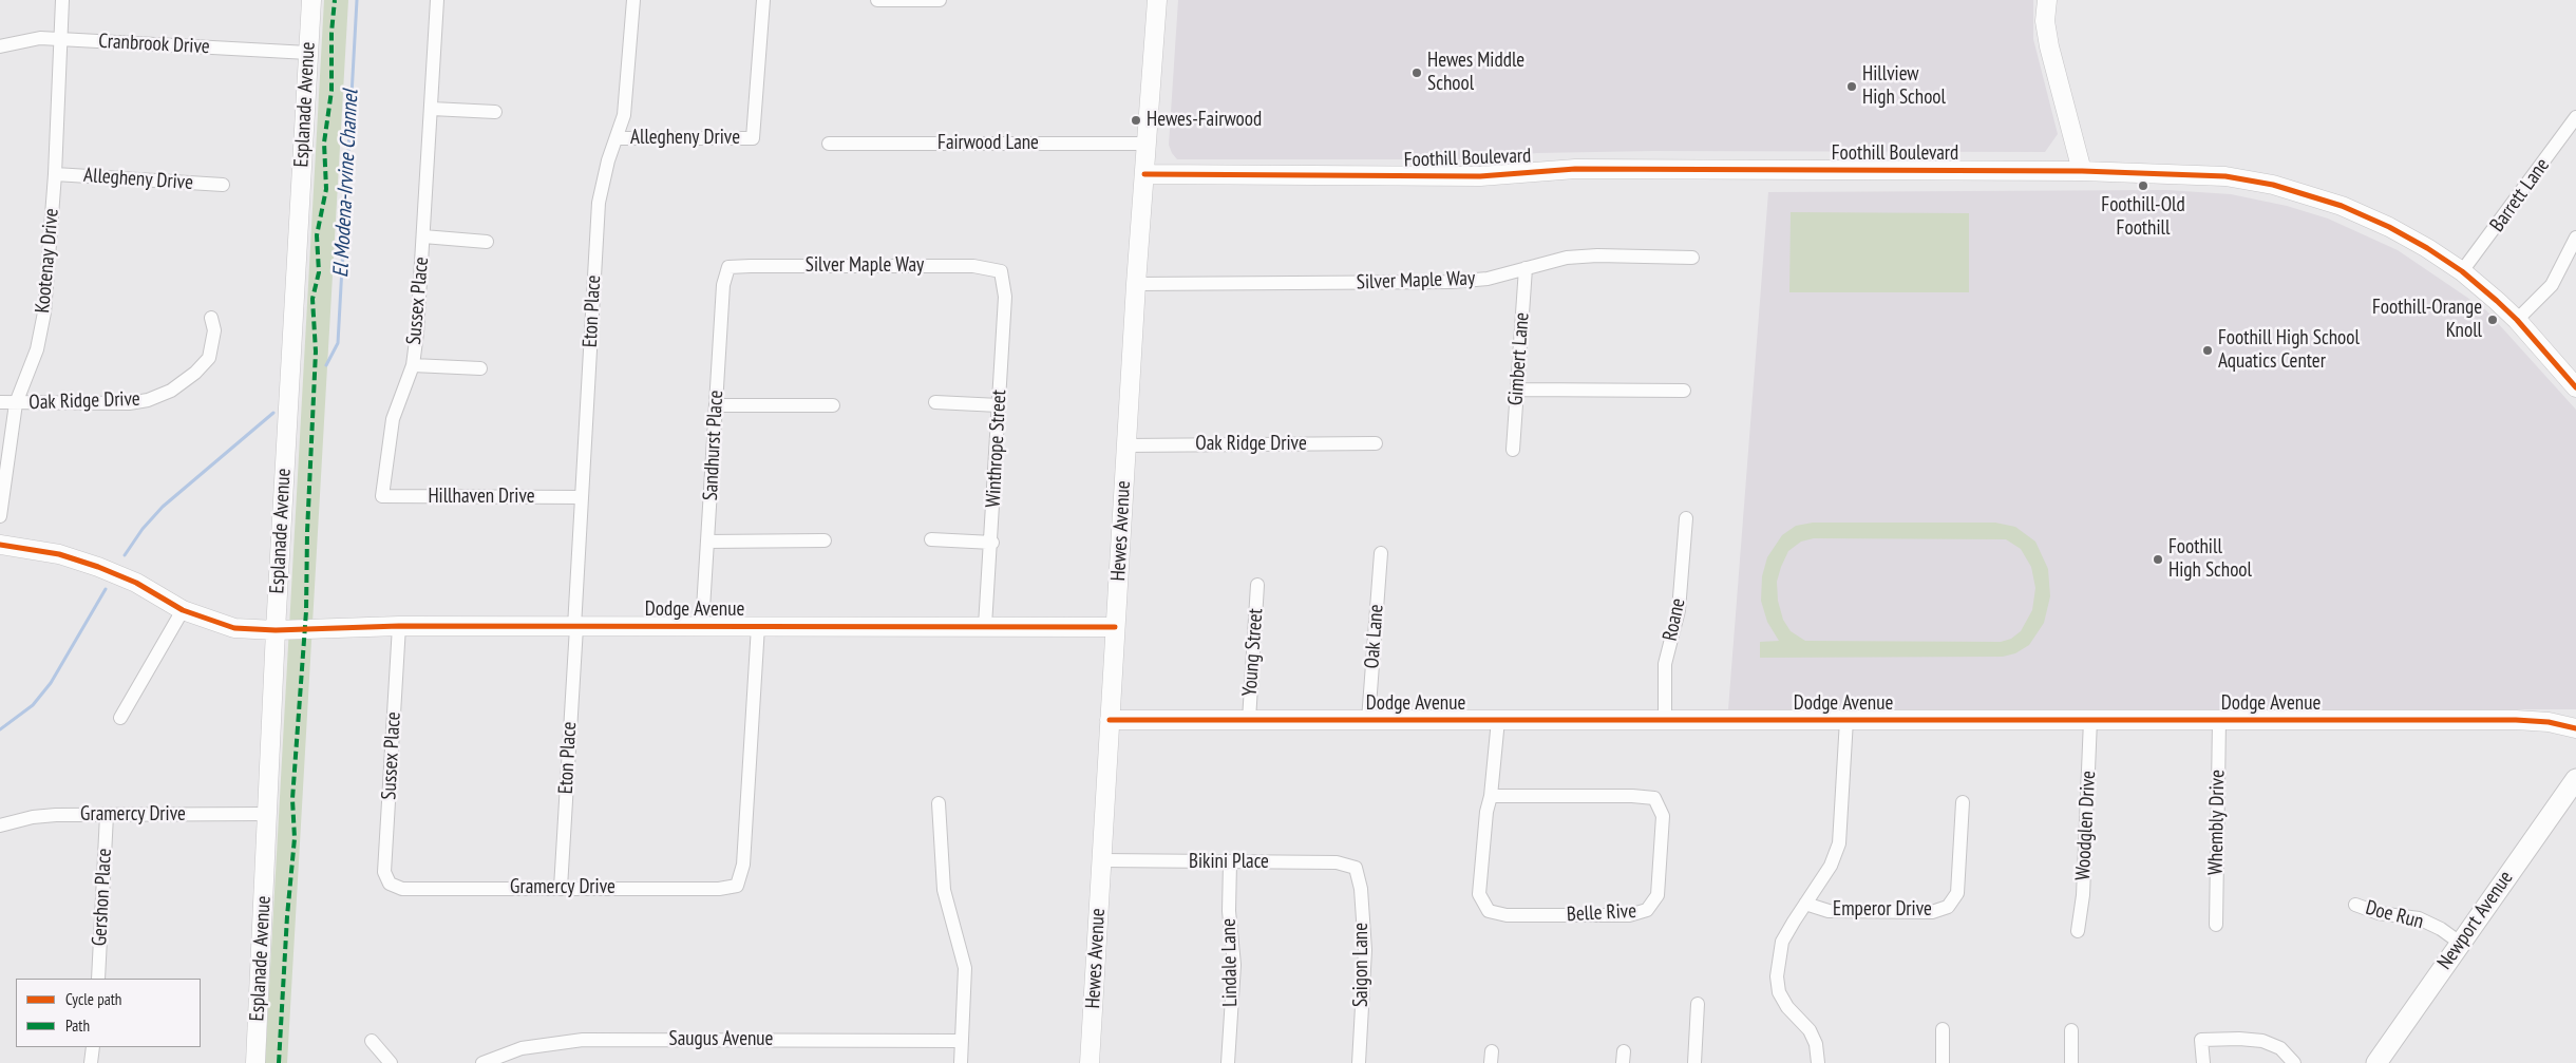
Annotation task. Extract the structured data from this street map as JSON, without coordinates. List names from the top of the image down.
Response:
{
  "streets": {
    "main road": ["Newport Avenue"],
    "street": [
      "Cranbrook Drive",
      "Esplanade Avenue",
      "Allegheny Drive",
      "Fairwood Lane",
      "Foothill Boulevard",
      "Barrett Lane",
      "Kootenay Drive",
      "Silver Maple Way",
      "Sussex Place",
      "Eton Place",
      "Gimbert Lane",
      "Oak Ridge Drive",
      "Sandhurst Place",
      "Winthrope Street",
      "Hillhaven Drive",
      "Hewes Avenue",
      "Dodge Avenue",
      "Roane",
      "Oak Lane",
      "Young Street",
      "Gramercy Drive",
      "Whembly Drive",
      "Woodglen Drive",
      "Bikini Place",
      "Gershon Place",
      "Emperor Drive",
      "Belle Rive",
      "Doe Run",
      "Lindale Lane",
      "Saigon Lane",
      "Saugus Avenue"
    ]
  },
  "crossings": [
    ["Cranbrook Drive", "Esplanade Avenue"],
    ["Cranbrook Drive", "Kootenay Drive"],
    ["Esplanade Avenue", "Dodge Avenue"],
    ["Esplanade Avenue", "Gramercy Drive"],
    ["Allegheny Drive", "Kootenay Drive"],
    ["Allegheny Drive", "Eton Place"],
    ["Fairwood Lane", "Hewes Avenue"],
    ["Foothill Boulevard", "Barrett Lane"],
    ["Foothill Boulevard", "Hewes Avenue"],
    ["Kootenay Drive", "Oak Ridge Drive"],
    ["Silver Maple Way", "Gimbert Lane"],
    ["Silver Maple Way", "Sandhurst Place"],
    ["Silver Maple Way", "Winthrope Street"],
    ["Silver Maple Way", "Hewes Avenue"],
    ["Sussex Place", "Hillhaven Drive"],
    ["Sussex Place", "Dodge Avenue"],
    ["Sussex Place", "Gramercy Drive"],
    ["Eton Place", "Hillhaven Drive"],
    ["Eton Place", "Dodge Avenue"],
    ["Eton Place", "Gramercy Drive"],
    ["Oak Ridge Drive", "Hewes Avenue"],
    ["Sandhurst Place", "Dodge Avenue"],
    ["Winthrope Street", "Dodge Avenue"],
    ["Hewes Avenue", "Dodge Avenue"],
    ["Hewes Avenue", "Bikini Place"],
    ["Dodge Avenue", "Roane"],
    ["Dodge Avenue", "Oak Lane"],
    ["Dodge Avenue", "Young Street"],
    ["Dodge Avenue", "Gramercy Drive"],
    ["Dodge Avenue", "Whembly Drive"],
    ["Dodge Avenue", "Woodglen Drive"],
    ["Dodge Avenue", "Belle Rive"],
    ["Gramercy Drive", "Gershon Place"],
    ["Bikini Place", "Lindale Lane"],
    ["Bikini Place", "Saigon Lane"],
    ["Doe Run", "Newport Avenue"]
  ],
  "water": ["El Modena-Irvine Channel"],
  "places": [
    "Hewes Middle School",
    "Hillview High School",
    "Hewes-Fairwood",
    "Foothill-Old Foothill",
    "Foothill-Orange Knoll",
    "Foothill High School Aquatics Center",
    "Foothill High School"
  ],
  "legend": ["Cycle path", "Path"]
}
